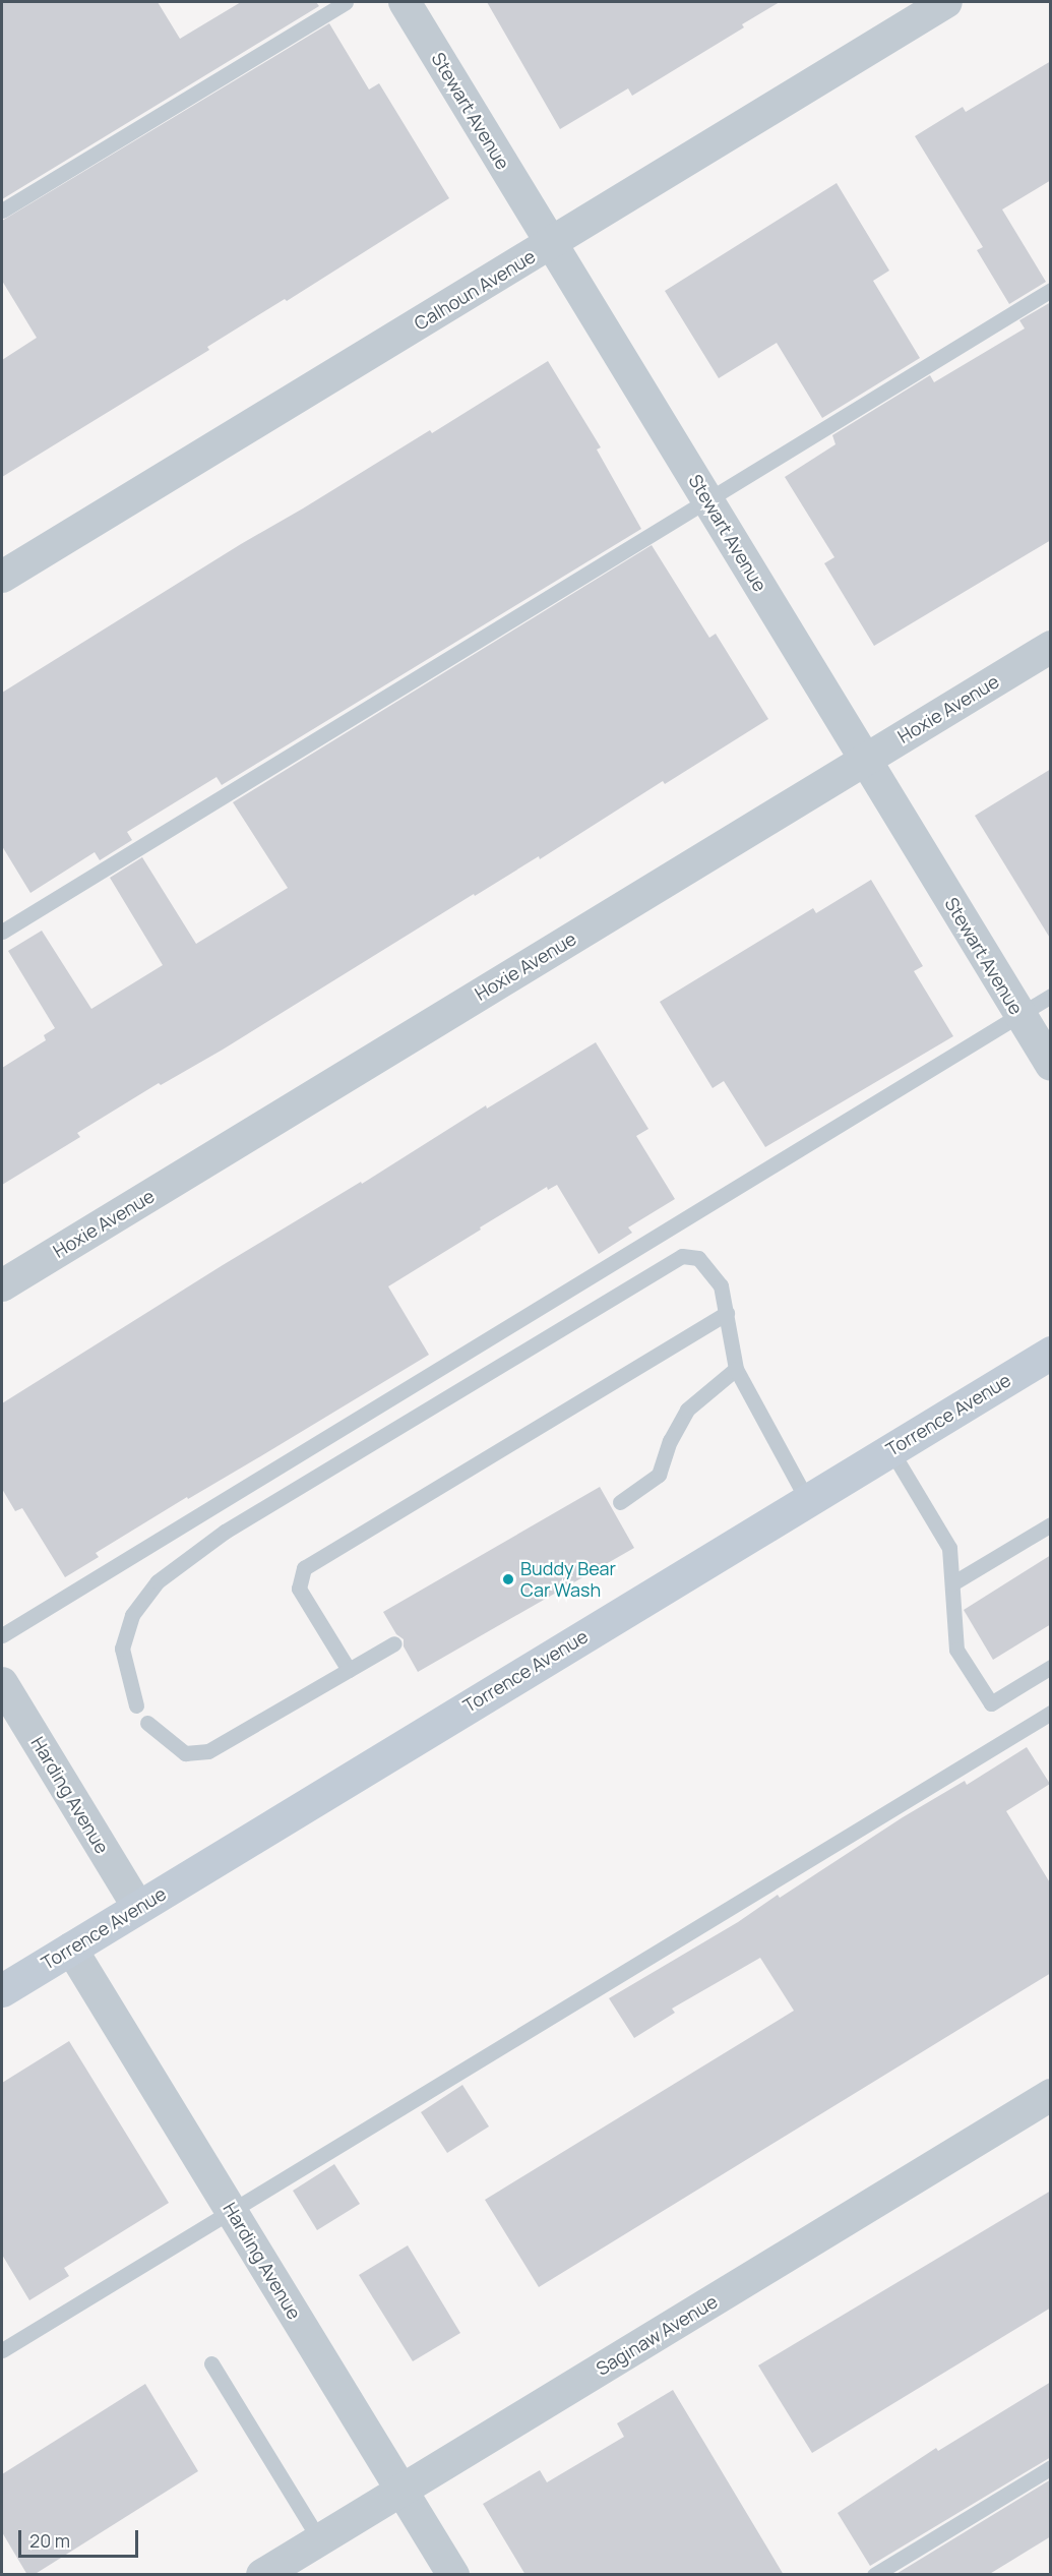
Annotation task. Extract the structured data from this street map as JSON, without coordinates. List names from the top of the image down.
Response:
{
  "streets": {
    "main road": ["Torrence Avenue"],
    "street": [
      "Stewart Avenue",
      "Calhoun Avenue",
      "Hoxie Avenue",
      "Harding Avenue",
      "Saginaw Avenue"
    ]
  },
  "crossings": [
    ["Stewart Avenue", "Calhoun Avenue"],
    ["Stewart Avenue", "Hoxie Avenue"],
    ["Torrence Avenue", "Harding Avenue"],
    ["Harding Avenue", "Saginaw Avenue"]
  ],
  "places": ["Buddy Bear Car Wash"],
  "scale_bar": "20 m"
}
